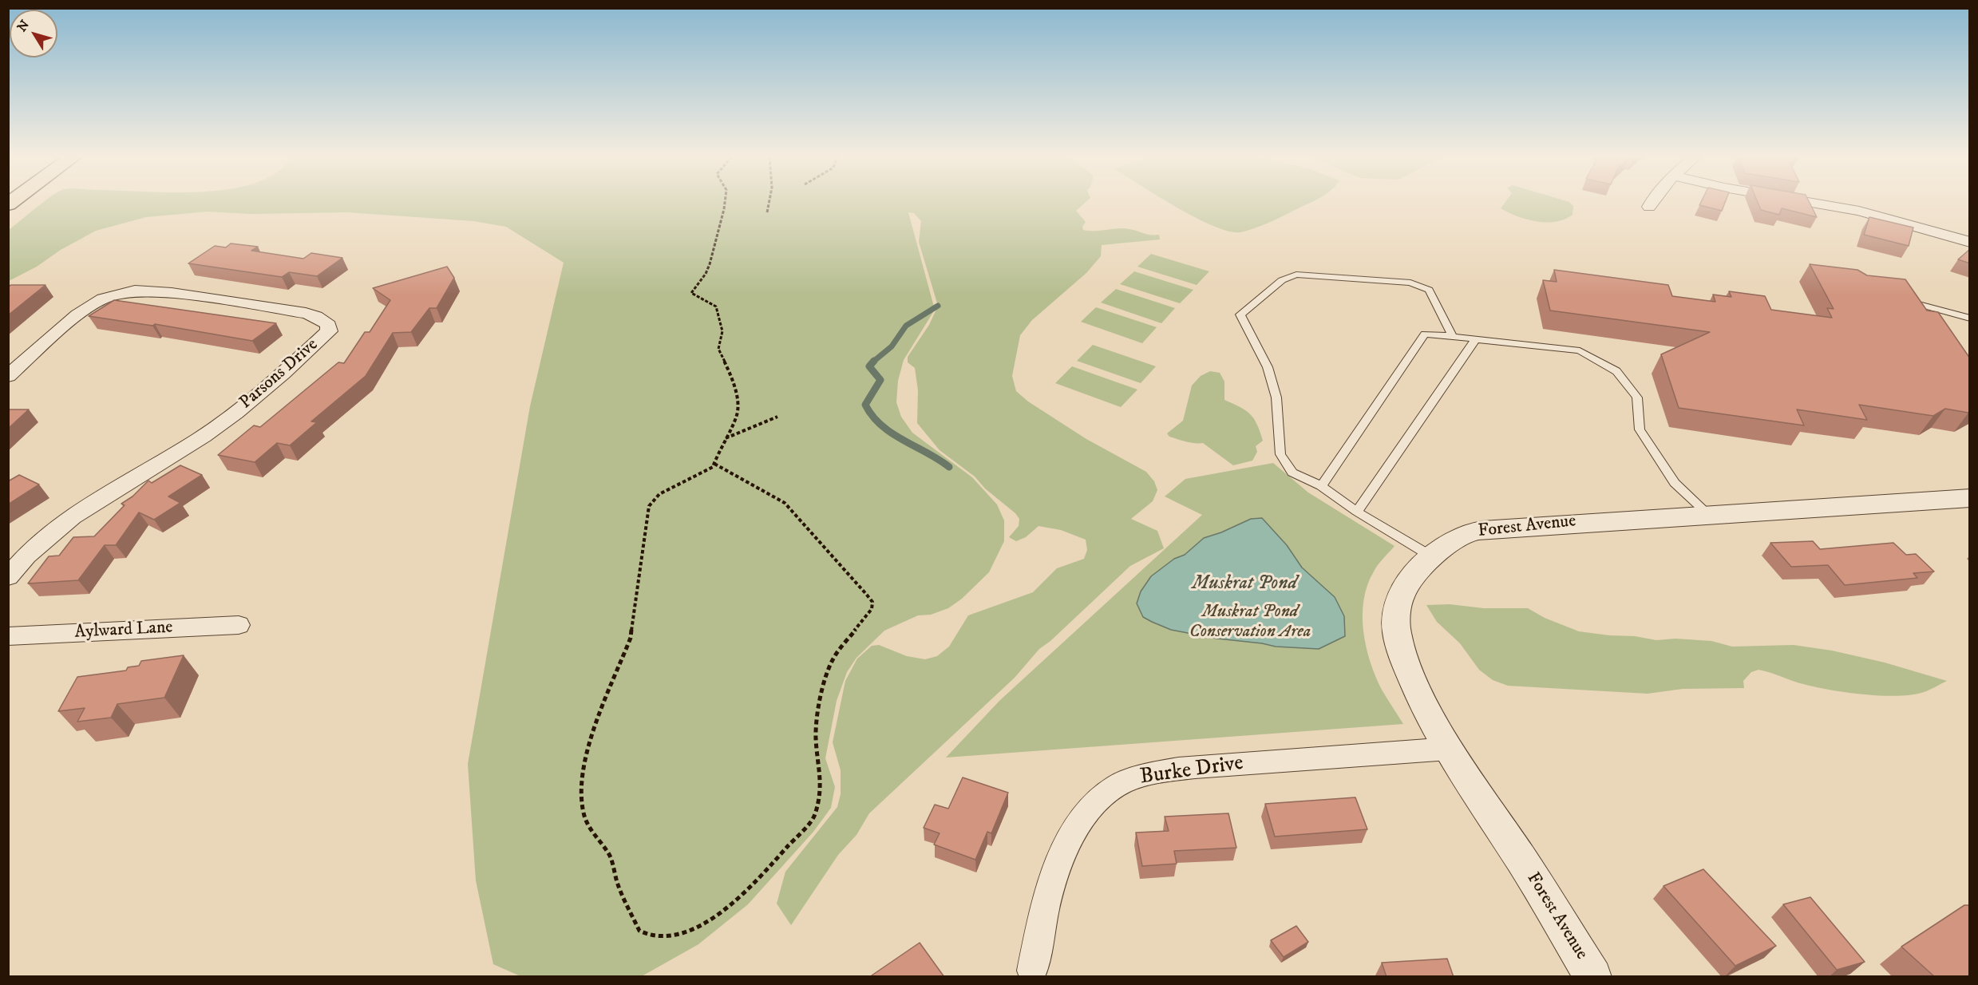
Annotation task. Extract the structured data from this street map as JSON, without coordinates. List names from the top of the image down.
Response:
{
  "streets": {
    "street": [
      "Parsons Drive",
      "Forest Avenue",
      "Aylward Lane",
      "Burke Drive"
    ]
  },
  "crossings": [
    ["Forest Avenue", "Burke Drive"]
  ],
  "water": ["Muskrat Pond"],
  "parks": ["Muskrat Pond Conservation Area"],
  "north": "top left"
}
